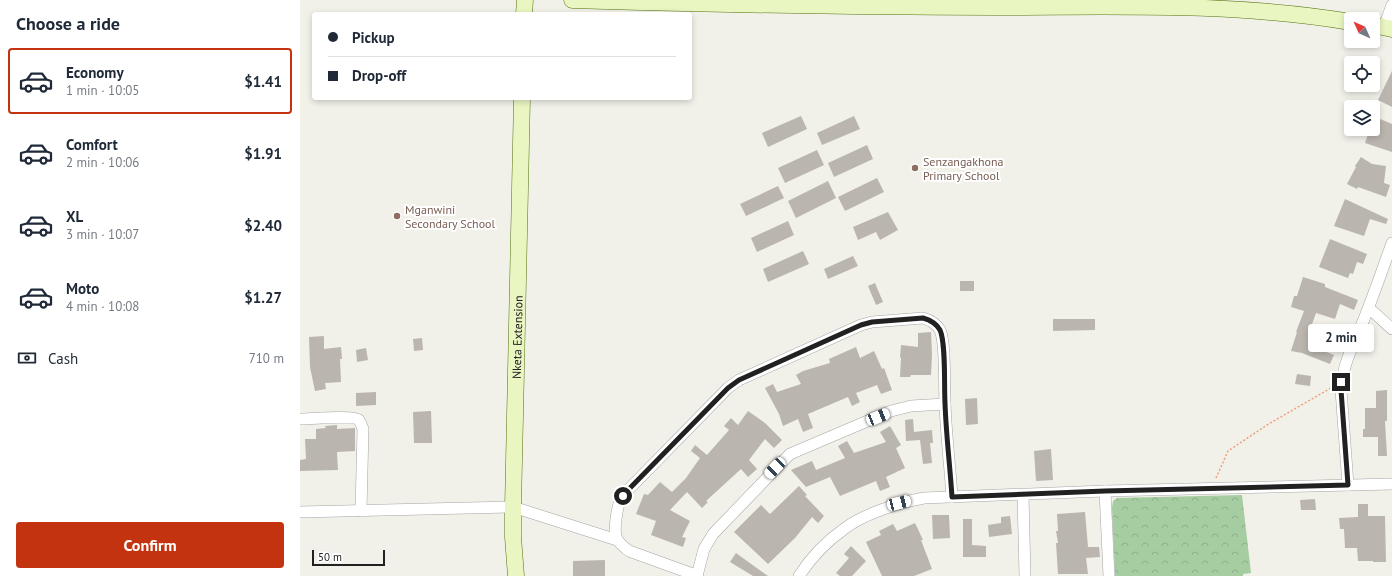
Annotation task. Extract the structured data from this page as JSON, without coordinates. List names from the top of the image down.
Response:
{
  "streets": {
    "street": ["Nketa Extension"]
  },
  "places": ["Senzangakhona Primary School", "Mganwini Secondary School"],
  "scale_bar": "50 m",
  "north": "top left",
  "page": {
    "heading": "Choose a ride",
    "banner": ["Pickup", "Drop-off"],
    "list": [
      {
        "name": "Economy",
        "note": "1 min · 10:05",
        "value": "$1.41"
      },
      {
        "name": "Comfort",
        "note": "2 min · 10:06",
        "value": "$1.91"
      },
      {
        "name": "XL",
        "note": "3 min · 10:07",
        "value": "$2.40"
      },
      {
        "name": "Moto",
        "note": "4 min · 10:08",
        "value": "$1.27"
      }
    ],
    "bubble": "2 min",
    "pay": ["Cash", "710 m"],
    "buttons": "Confirm",
    "scale": "50 m"
  }
}
